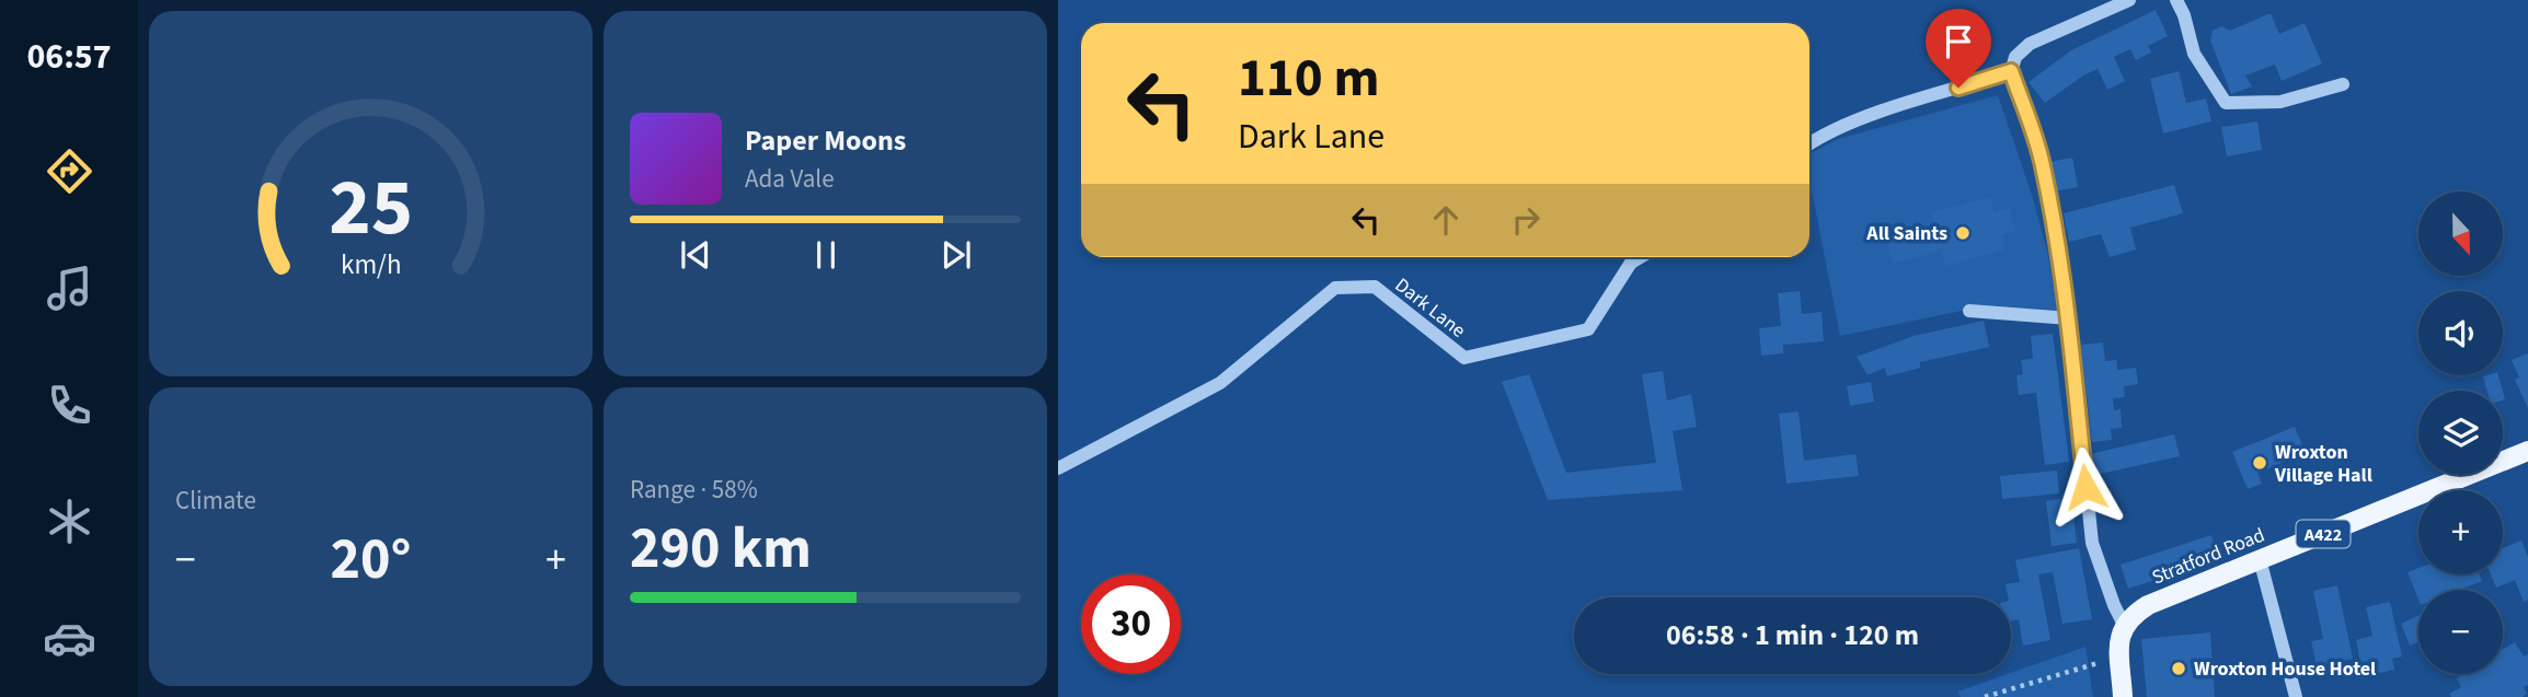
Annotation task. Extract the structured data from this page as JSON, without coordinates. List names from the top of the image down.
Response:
{
  "streets": {
    "main road": ["A422", "Stratford Road"],
    "street": ["Dark Lane"]
  },
  "places": ["All Saints", "Wroxton Village Hall", "Wroxton House Hotel"],
  "north": "bottom",
  "page": {
    "tabs": "06:57",
    "turn": ["110 m", "Dark Lane"],
    "song": ["Paper Moons", "Ada Vale"],
    "map_buttons": ["+", "−"],
    "tile": [
      "Climate",
      ["Range · 58%", "290 km"]
    ],
    "heat": ["−", "20°", "+"],
    "limit": "30",
    "trip": "06:58 · 1 min · 120 m",
    "gauge": ["25", "km/h"]
  }
}
